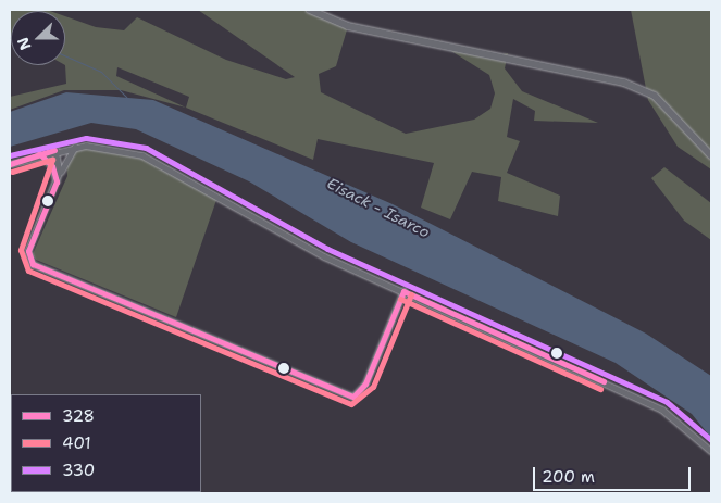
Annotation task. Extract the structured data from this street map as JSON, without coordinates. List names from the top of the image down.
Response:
{
  "water": ["Eisack - Isarco"],
  "lines": ["transit line 330", "transit line 328", "transit line 401"],
  "legend": ["328", "401", "330"],
  "scale_bar": "200 m",
  "north": "left"
}
